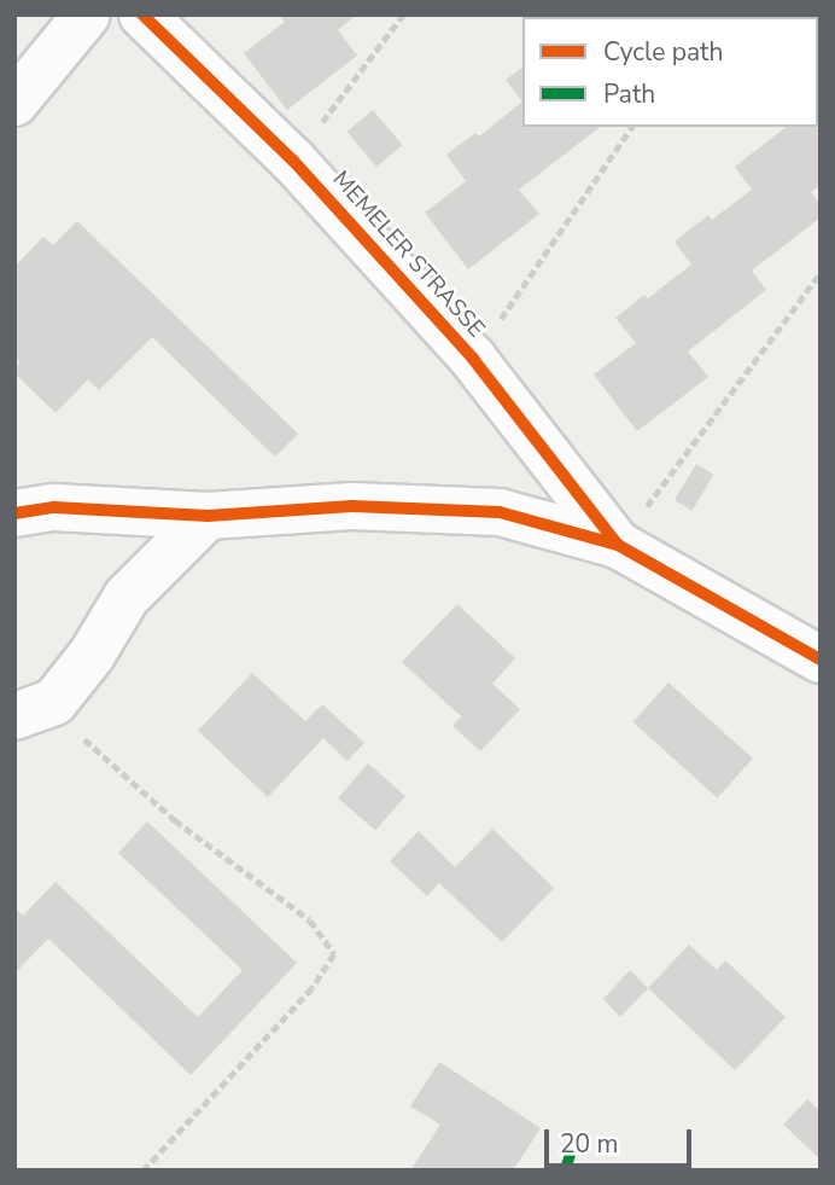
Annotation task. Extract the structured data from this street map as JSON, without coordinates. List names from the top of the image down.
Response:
{
  "streets": {
    "street": ["MEMELER STRASSE"]
  },
  "legend": ["Cycle path", "Path"],
  "scale_bar": "20 m"
}
